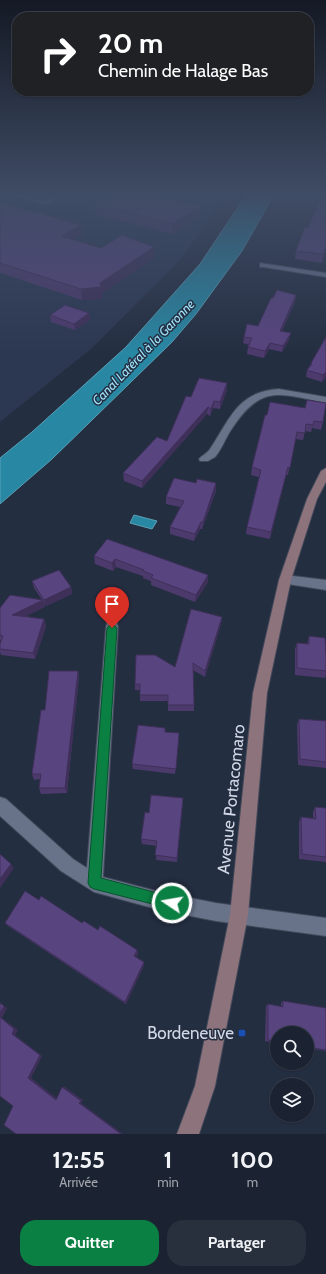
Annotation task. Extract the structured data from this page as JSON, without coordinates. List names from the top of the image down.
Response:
{
  "streets": {
    "street": ["Avenue Portacomaro"]
  },
  "water": ["Canal Latéral à la Garonne"],
  "places": {
    "transit": ["Bordeneuve"]
  },
  "page": {
    "turn": ["20 m", "Chemin de Halage Bas"],
    "eta": [
      "12:55",
      "Arrivée",
      "1",
      "min",
      "100",
      "m"
    ],
    "buttons": ["Quitter", "Partager"]
  }
}
